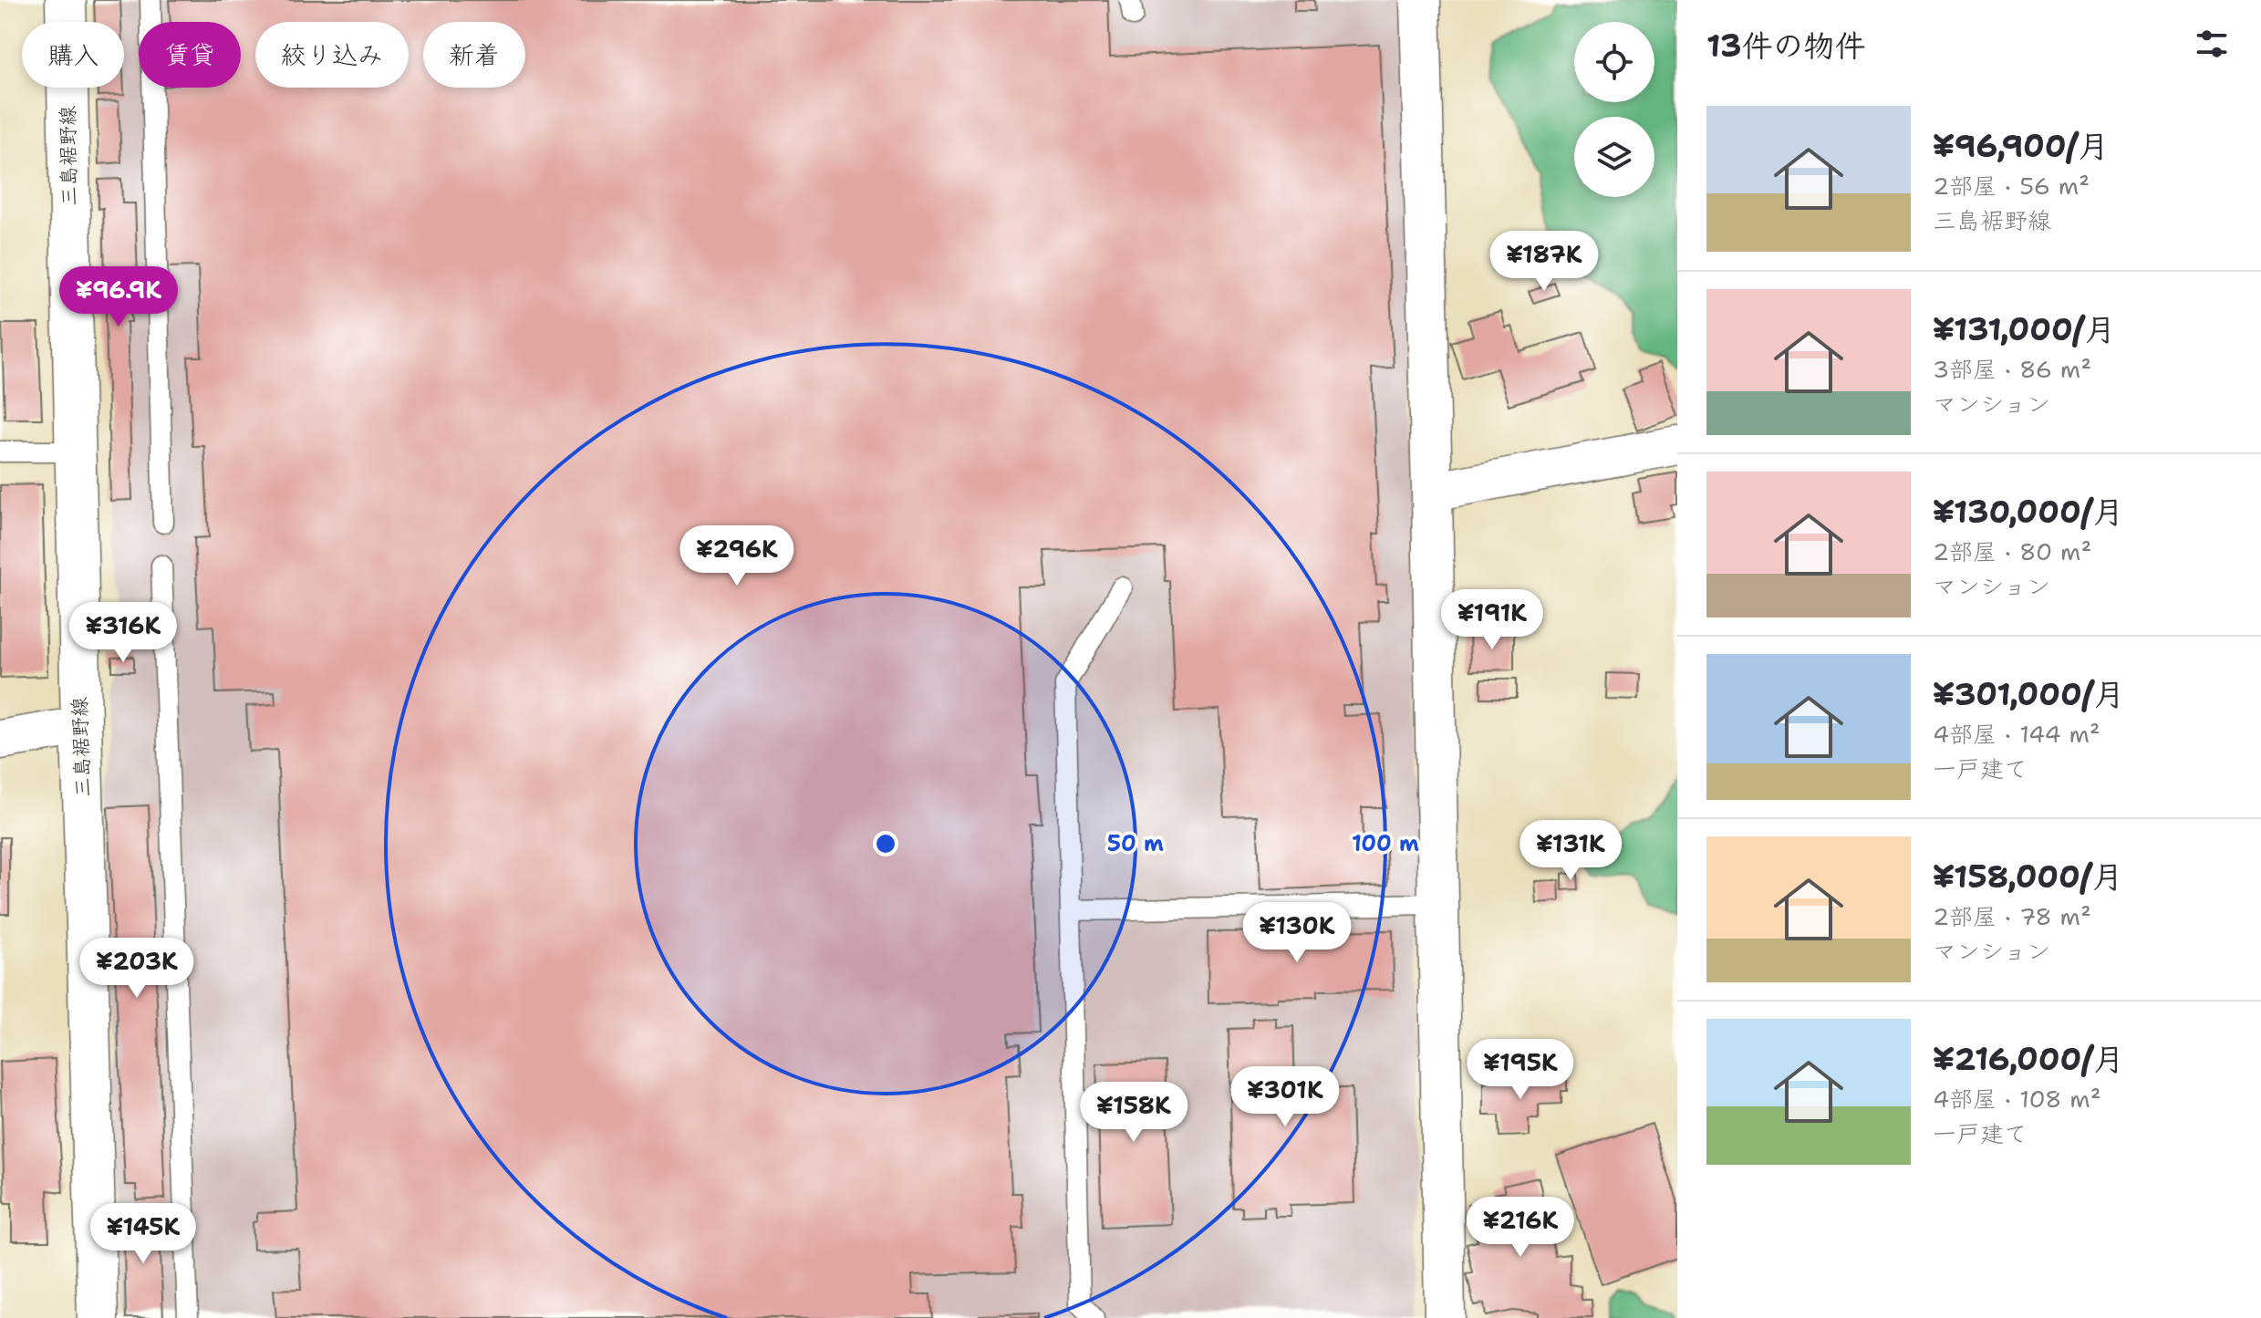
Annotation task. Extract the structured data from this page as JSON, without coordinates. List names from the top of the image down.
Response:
{
  "streets": {
    "main road": ["三島裾野線"]
  },
  "page": {
    "heading": "13件の物件",
    "chip": [
      "購入",
      "賃貸",
      "絞り込み",
      "新着"
    ],
    "list": [
      {
        "name": "¥96,900/月",
        "note": "2部屋 · 56 m² · 三島裾野線"
      },
      {
        "name": "¥131,000/月",
        "note": "3部屋 · 86 m² · マンション"
      },
      {
        "name": "¥130,000/月",
        "note": "2部屋 · 80 m² · マンション"
      },
      {
        "name": "¥301,000/月",
        "note": "4部屋 · 144 m² · 一戸建て"
      },
      {
        "name": "¥158,000/月",
        "note": "2部屋 · 78 m² · マンション"
      },
      {
        "name": "¥216,000/月",
        "note": "4部屋 · 108 m² · 一戸建て"
      }
    ],
    "price": [
      "¥187K",
      "¥96.9K",
      "¥296K",
      "¥191K",
      "¥316K",
      "¥131K",
      "¥130K",
      "¥203K",
      "¥195K",
      "¥301K",
      "¥158K",
      "¥216K",
      "¥145K"
    ]
  },
  "rings": ["50 m", "100 m"]
}
